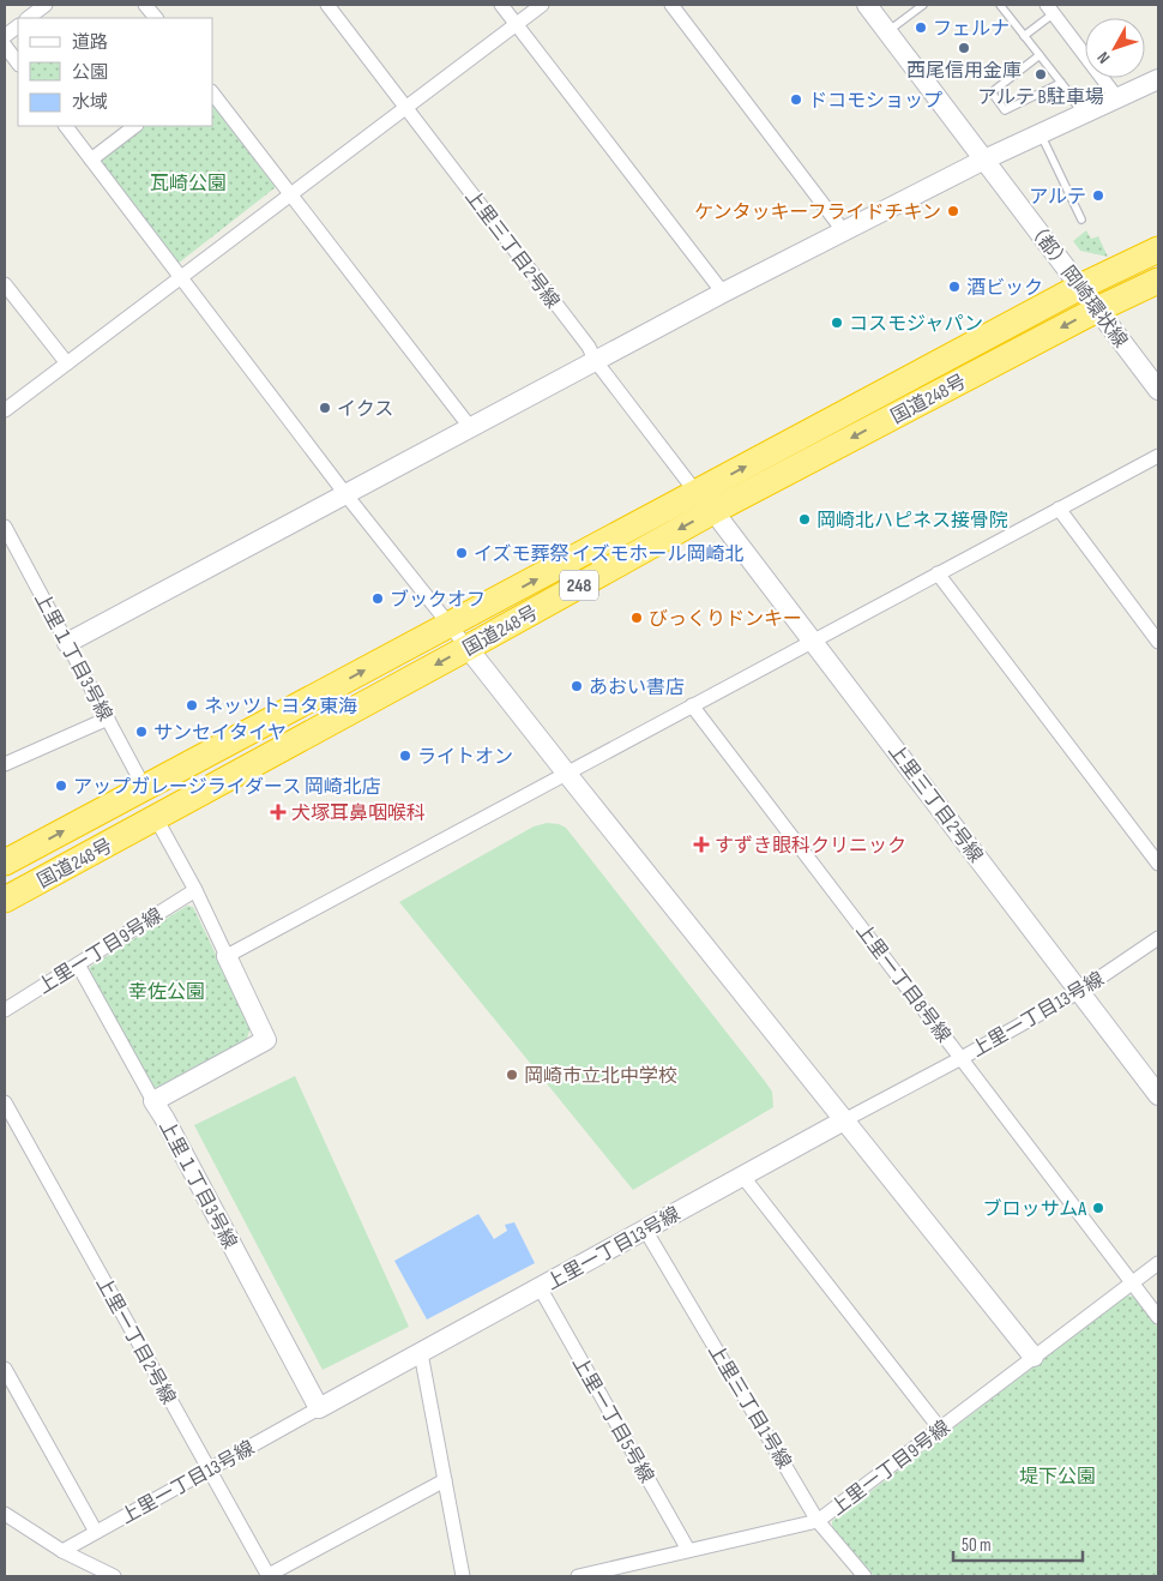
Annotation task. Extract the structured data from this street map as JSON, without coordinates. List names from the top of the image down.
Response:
{
  "streets": {
    "highway": ["国道248号", "248"],
    "street": [
      "上里三丁目2号線",
      "（都）岡崎環状線",
      "上里１丁目3号線",
      "上里一丁目9号線",
      "上里一丁目8号線",
      "上里一丁目13号線",
      "上里一丁目2号線",
      "上里三丁目1号線",
      "上里一丁目5号線"
    ]
  },
  "crossings": [
    ["上里三丁目2号線", "国道248号"],
    ["上里三丁目2号線", "上里一丁目13号線"],
    ["（都）岡崎環状線", "国道248号"],
    ["国道248号", "上里１丁目3号線"],
    ["上里１丁目3号線", "上里一丁目9号線"],
    ["上里１丁目3号線", "上里一丁目13号線"],
    ["上里一丁目9号線", "上里一丁目8号線"],
    ["上里一丁目9号線", "上里三丁目1号線"],
    ["上里一丁目9号線", "上里一丁目5号線"],
    ["上里一丁目8号線", "上里一丁目13号線"],
    ["上里一丁目13号線", "上里一丁目2号線"],
    ["上里一丁目13号線", "上里三丁目1号線"],
    ["上里一丁目13号線", "上里一丁目5号線"]
  ],
  "parks": ["瓦崎公園", "幸佐公園", "堤下公園"],
  "places": {
    "other": [
      "フェルナ",
      "西尾信用金庫",
      "アルテ B駐車場",
      "ドコモショップ",
      "アルテ",
      "ケンタッキーフライドチキン",
      "酒ビック",
      "コスモジャパン",
      "イクス",
      "岡崎北ハピネス接骨院",
      "イズモ葬祭 イズモホール岡崎北",
      "ブックオフ",
      "びっくりドンキー",
      "あおい書店",
      "ネッツトヨタ東海",
      "サンセイタイヤ",
      "ライトオン",
      "アップガレージライダース 岡崎北店",
      "岡崎市立北中学校",
      "ブロッサムA"
    ],
    "health": ["犬塚耳鼻咽喉科", "すずき眼科クリニック"]
  },
  "legend": ["道路", "公園", "水域"],
  "scale_bar": "50 m",
  "north": "bottom left"
}
